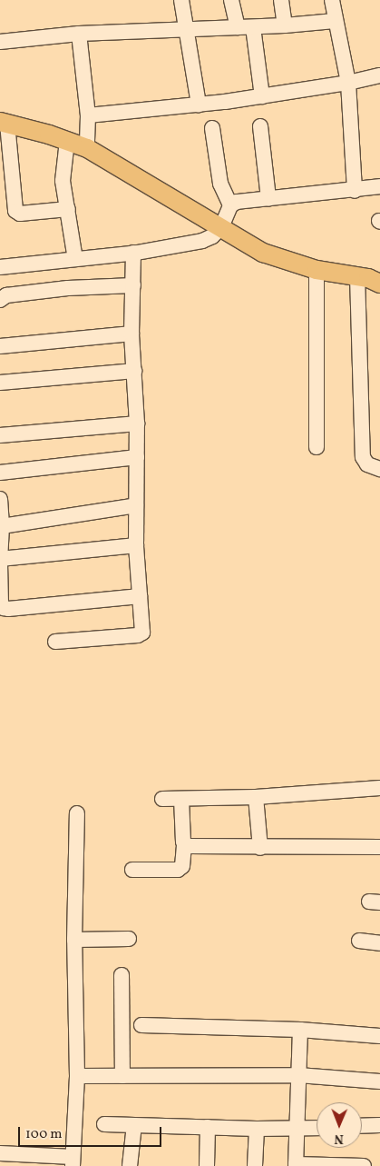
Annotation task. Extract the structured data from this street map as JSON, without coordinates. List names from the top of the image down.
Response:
{
  "scale_bar": "100 m",
  "north": "bottom"
}
